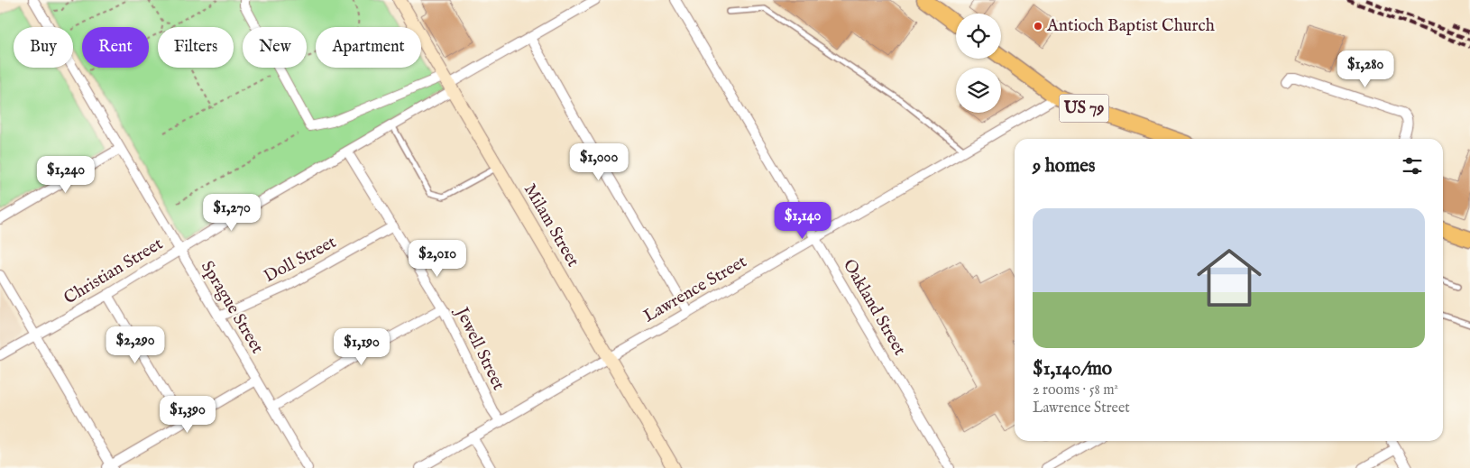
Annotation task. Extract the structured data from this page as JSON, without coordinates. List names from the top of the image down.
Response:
{
  "streets": {
    "main road": ["US 79"],
    "street": [
      "Milam Street",
      "Doll Street",
      "Christian Street",
      "Lawrence Street",
      "Sprague Street",
      "Oakland Street",
      "Jewell Street"
    ]
  },
  "crossings": [
    ["US 79", "Lawrence Street"],
    ["Milam Street", "Christian Street"],
    ["Milam Street", "Lawrence Street"],
    ["Doll Street", "Sprague Street"],
    ["Doll Street", "Jewell Street"],
    ["Christian Street", "Sprague Street"],
    ["Christian Street", "Jewell Street"],
    ["Lawrence Street", "Oakland Street"],
    ["Lawrence Street", "Jewell Street"]
  ],
  "places": ["Antioch Baptist Church"],
  "page": {
    "chip": [
      "Buy",
      "Rent",
      "Filters",
      "New",
      "Apartment"
    ],
    "price": [
      "$1,280",
      "$1,000",
      "$1,240",
      "$1,270",
      "$1,140",
      "$2,010",
      "$2,290",
      "$1,190",
      "$1,390"
    ],
    "heading": "9 homes",
    "list": [
      {
        "name": "$1,140/mo",
        "note": "2 rooms · 58 m² · Lawrence Street"
      }
    ]
  }
}
